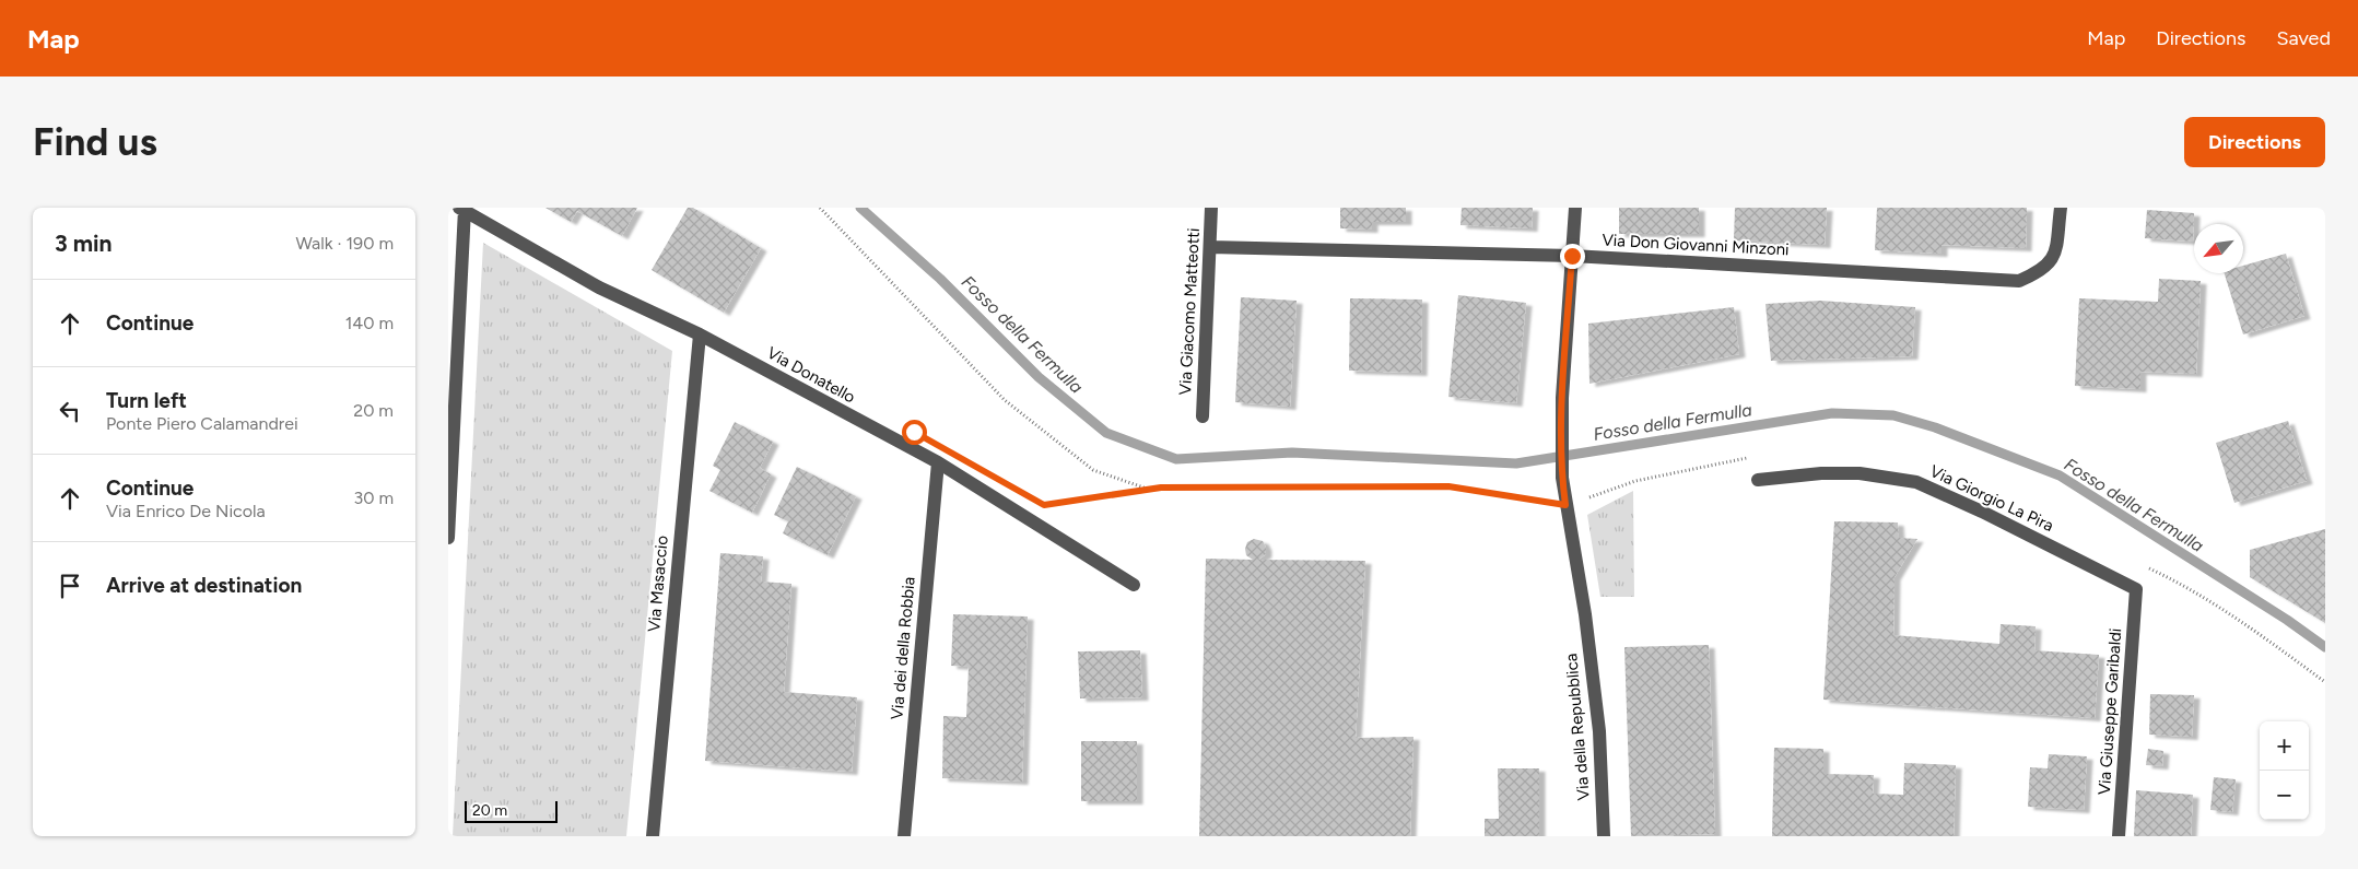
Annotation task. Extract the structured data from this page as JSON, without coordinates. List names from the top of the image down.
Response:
{
  "streets": {
    "street": [
      "Via Don Giovanni Minzoni",
      "Via Giacomo Matteotti",
      "Via Donatello",
      "Via Giorgio La Pira",
      "Via Masaccio",
      "Via dei della Robbia",
      "Via Giuseppe Garibaldi",
      "Via della Repubblica"
    ]
  },
  "crossings": [
    ["Via Don Giovanni Minzoni", "Via Giacomo Matteotti"],
    ["Via Don Giovanni Minzoni", "Via della Repubblica"],
    ["Via Donatello", "Via Masaccio"],
    ["Via Donatello", "Via dei della Robbia"],
    ["Via Giorgio La Pira", "Via Giuseppe Garibaldi"]
  ],
  "water": ["Fosso della Fermulla"],
  "scale_bar": "20 m",
  "north": "bottom left",
  "page": {
    "header": "Map",
    "nav": ["Map", "Directions", "Saved"],
    "buttons": "Directions",
    "title": "Find us",
    "heading": ["3 min", "Walk · 190 m"],
    "list": [
      ["Continue", "140 m"],
      ["Turn left", "Ponte Piero Calamandrei", "20 m"],
      ["Continue", "Via Enrico De Nicola", "30 m"],
      "Arrive at destination"
    ],
    "map_buttons": ["+", "−"],
    "scale": "20 m"
  }
}
